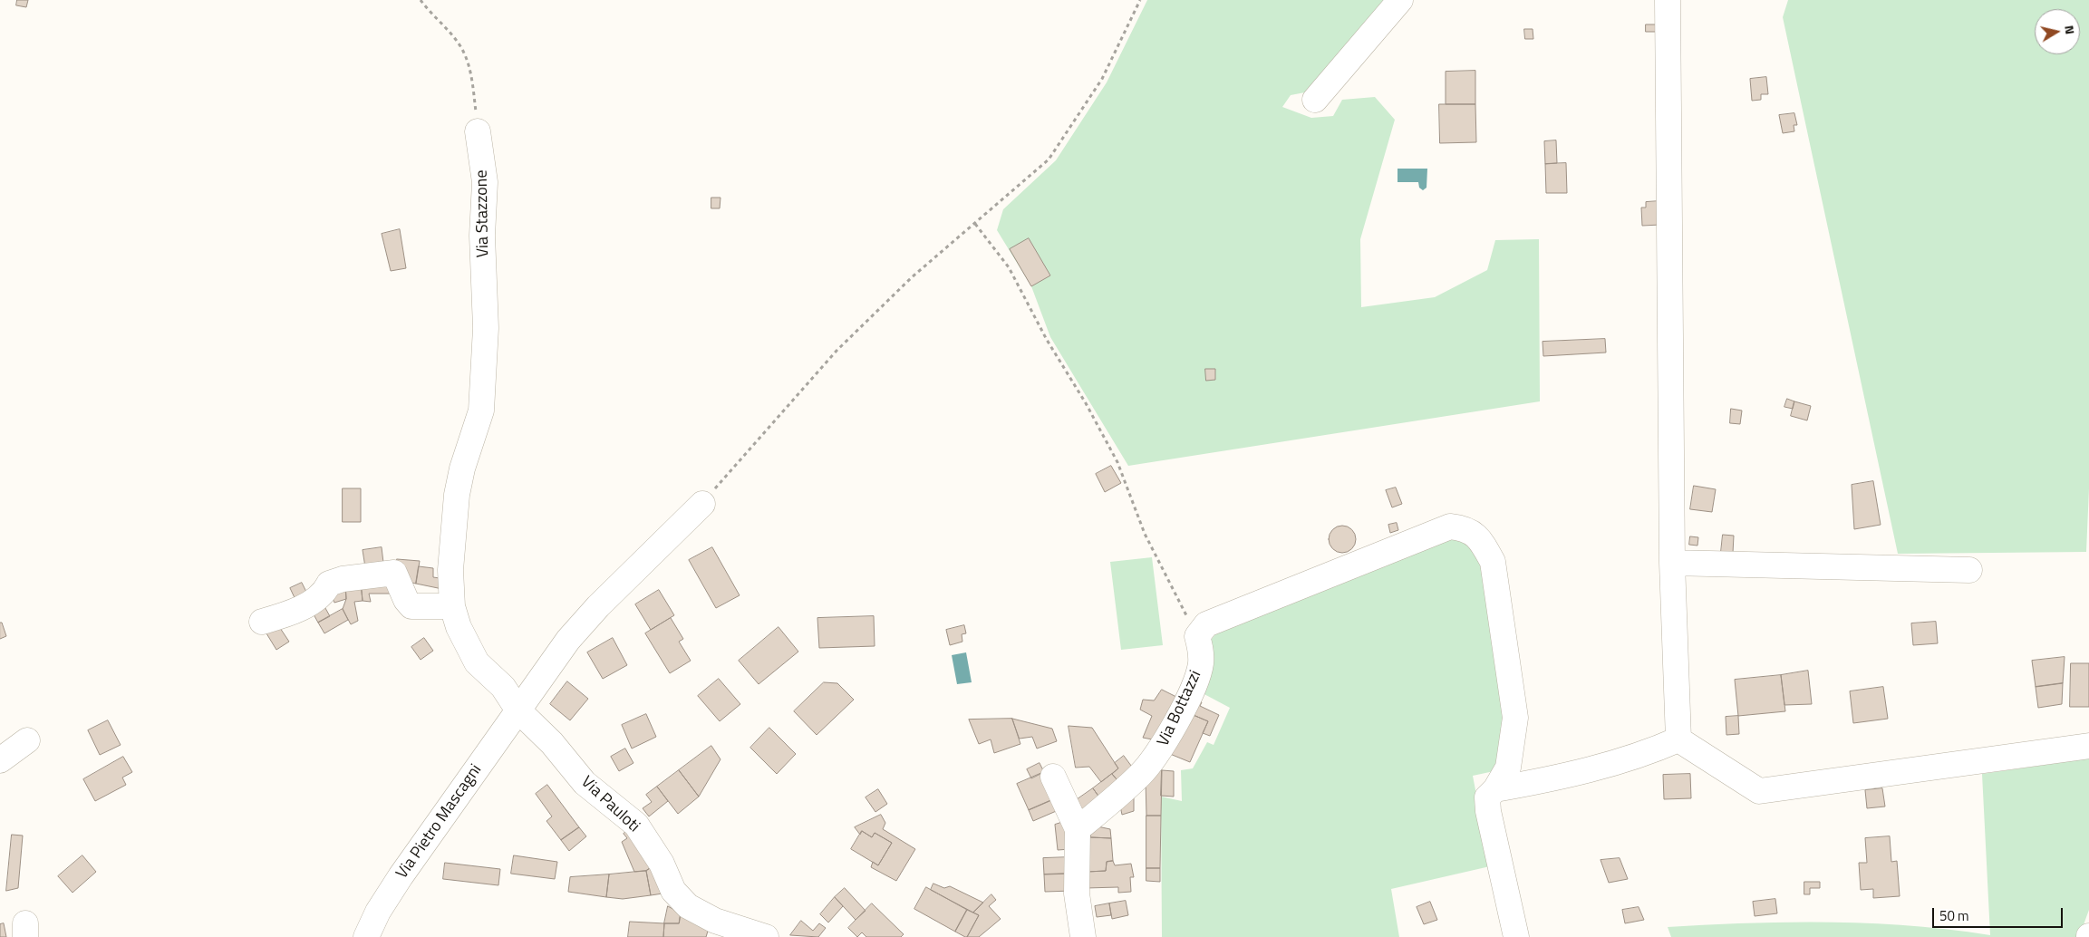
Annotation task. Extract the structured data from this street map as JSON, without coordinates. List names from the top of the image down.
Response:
{
  "streets": {
    "street": [
      "Via Stazzone",
      "Via Bottazzi",
      "Via Pauloti",
      "Via Pietro Mascagni"
    ]
  },
  "crossings": [
    ["Via Stazzone", "Via Pauloti"],
    ["Via Pauloti", "Via Pietro Mascagni"]
  ],
  "scale_bar": "50 m",
  "north": "right"
}
